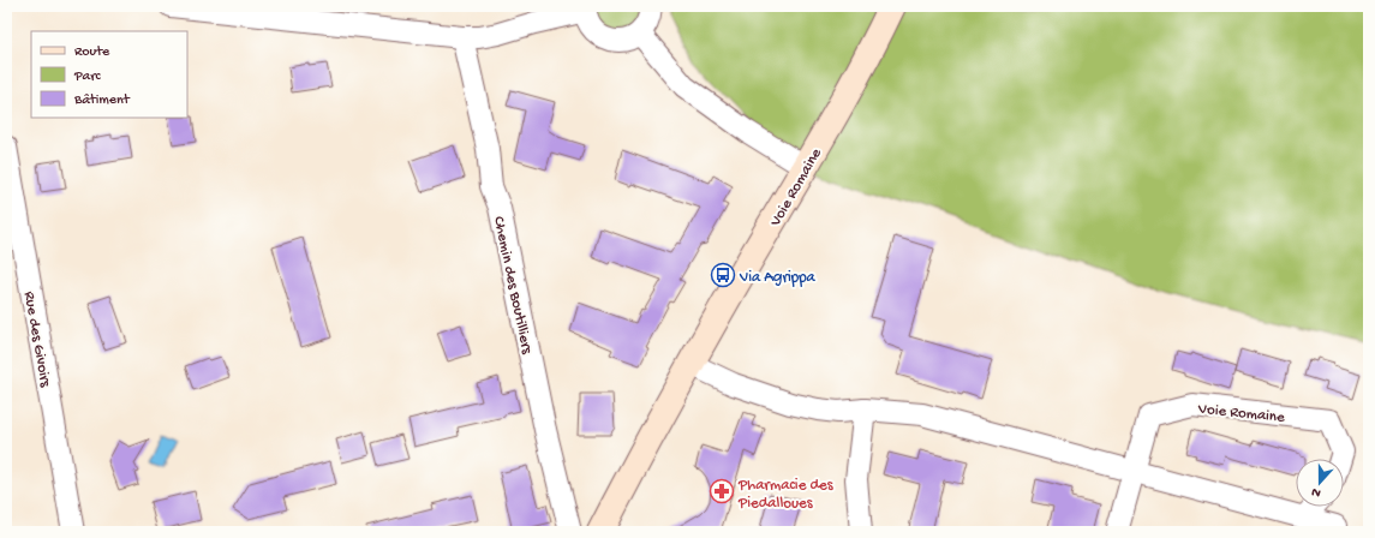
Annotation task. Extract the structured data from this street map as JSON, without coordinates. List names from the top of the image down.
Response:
{
  "streets": {
    "main road": ["Voie Romaine"],
    "street": ["Chemin des Boutilliers", "Rue des Givoirs"]
  },
  "places": {
    "bus stop": ["Via Agrippa"],
    "pharmacy": ["Pharmacie des Piedalloues"]
  },
  "legend": ["Route", "Parc", "Bâtiment"],
  "north": "bottom"
}
